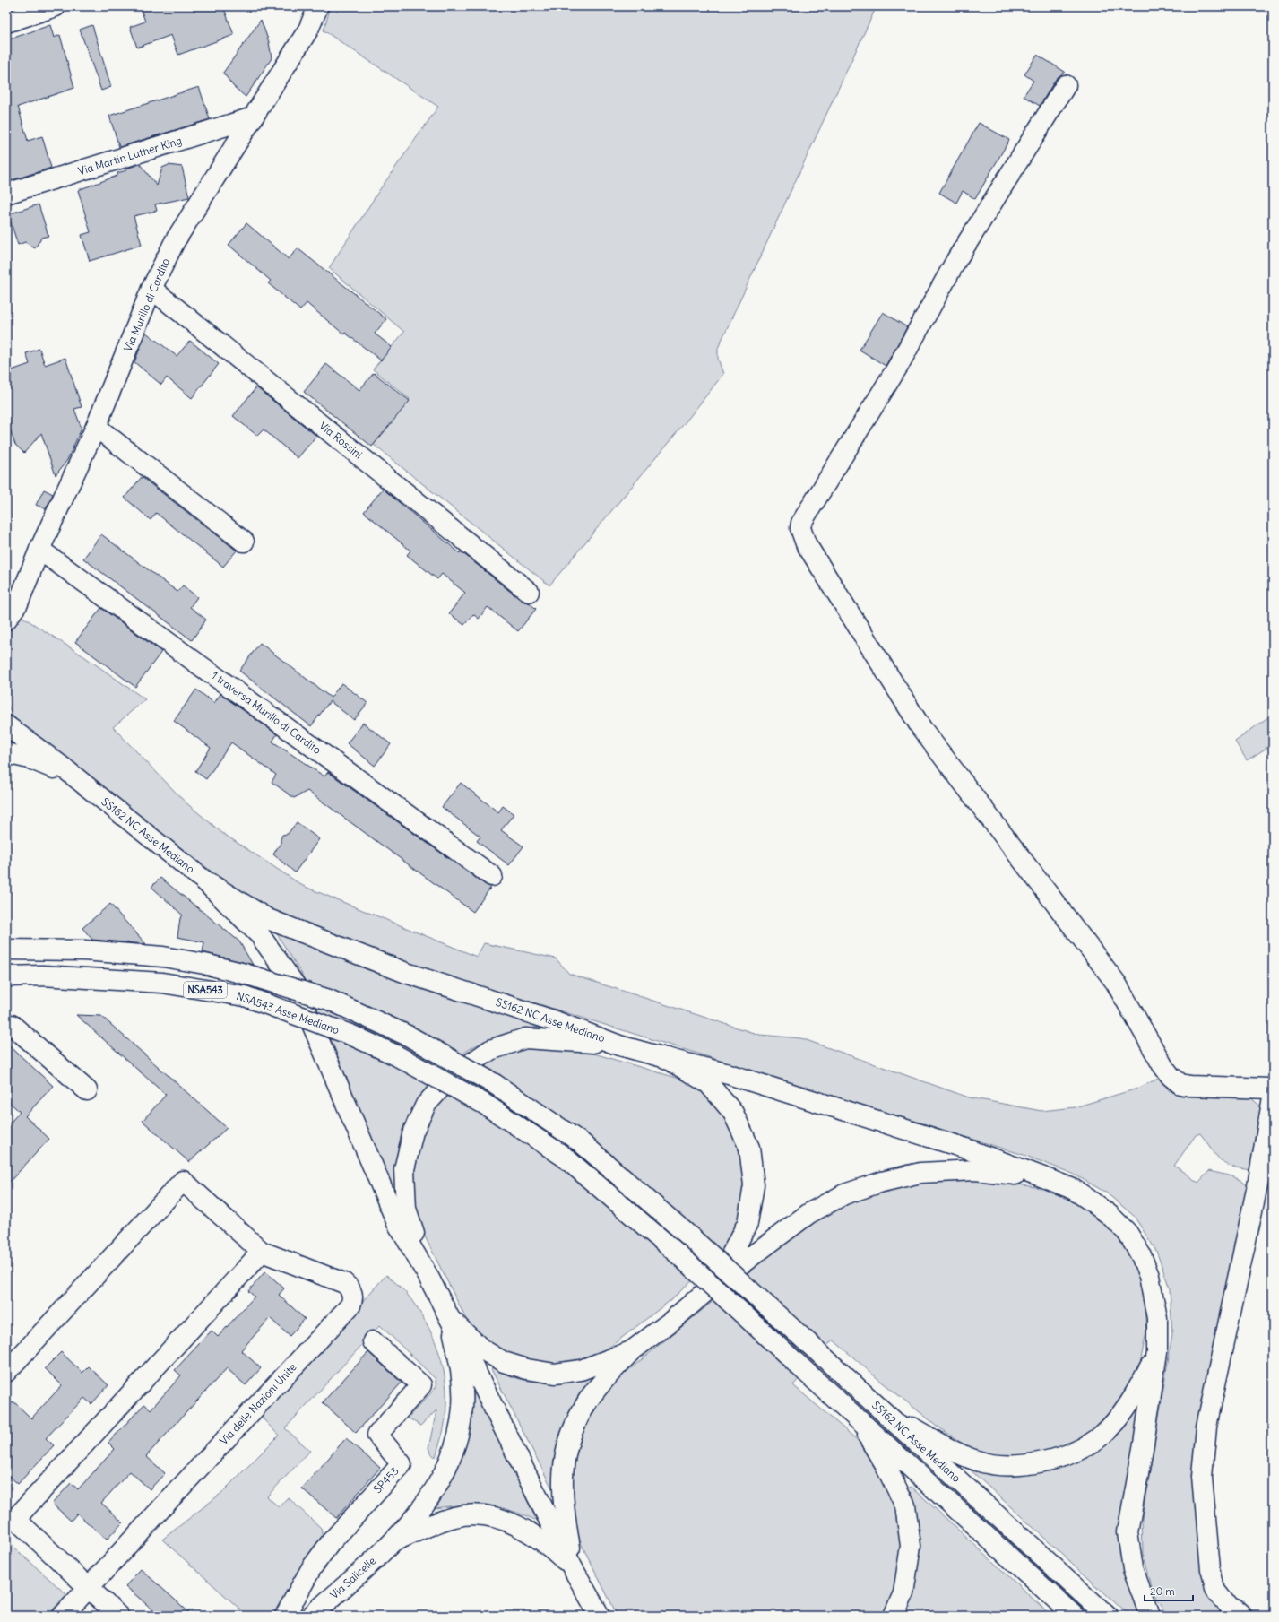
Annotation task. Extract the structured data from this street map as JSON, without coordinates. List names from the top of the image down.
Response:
{
  "streets": {
    "main road": [
      "Via Martin Luther King",
      "Via Murillo di Cardito",
      "Via Rossini",
      "1 traversa Murillo di Cardito",
      "SS162 NC Asse Mediano",
      "NSA543",
      "NSA543 Asse Mediano",
      "Via delle Nazioni Unite",
      "SP453",
      "Via Salicelle"
    ]
  },
  "crossings": [
    ["Via Martin Luther King", "Via Murillo di Cardito"],
    ["Via Murillo di Cardito", "Via Rossini"],
    ["Via Murillo di Cardito", "1 traversa Murillo di Cardito"],
    ["SS162 NC Asse Mediano", "NSA543 Asse Mediano"]
  ],
  "scale_bar": "20 m"
}
